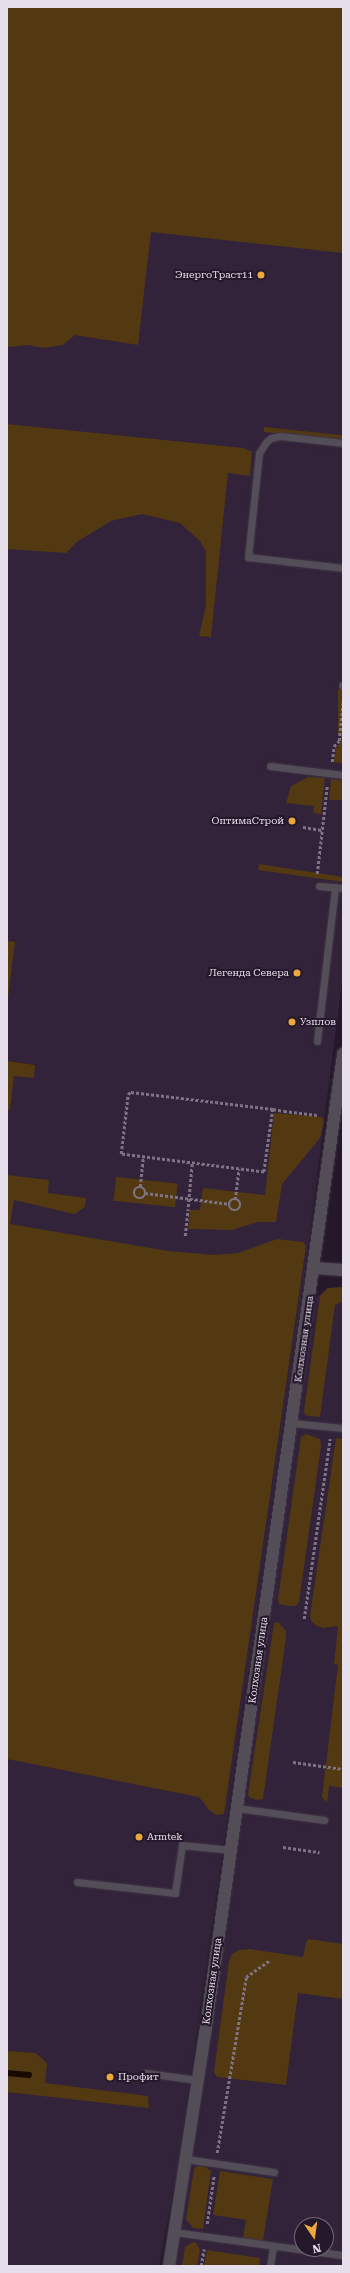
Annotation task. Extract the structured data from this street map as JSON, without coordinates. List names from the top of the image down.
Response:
{
  "streets": {
    "street": ["Колхозная улица"]
  },
  "places": [
    "ЭнергоТраст11",
    "ОптимаСтрой",
    "Легенда Севера",
    "Узплов",
    "Armtek",
    "Профит"
  ],
  "north": "bottom"
}
